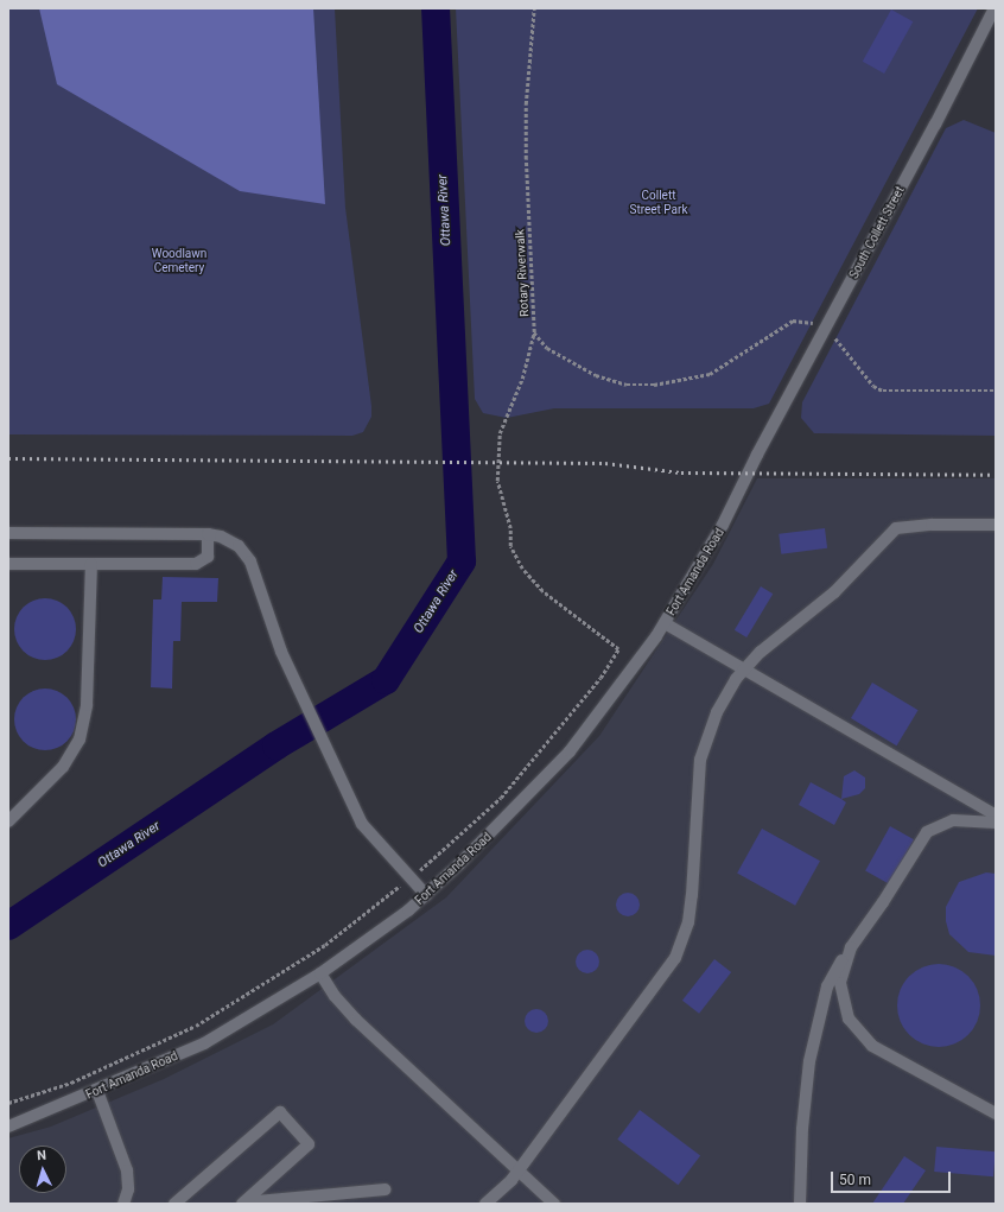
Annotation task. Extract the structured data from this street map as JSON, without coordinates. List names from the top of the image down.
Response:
{
  "streets": {
    "street": ["South Collett Street", "Fort Amanda Road"],
    "path": ["Rotary Riverwalk"]
  },
  "crossings": [
    ["South Collett Street", "Fort Amanda Road"]
  ],
  "water": ["Ottawa River"],
  "parks": ["Collett Street Park", "Woodlawn Cemetery"],
  "scale_bar": "50 m",
  "north": "top"
}
